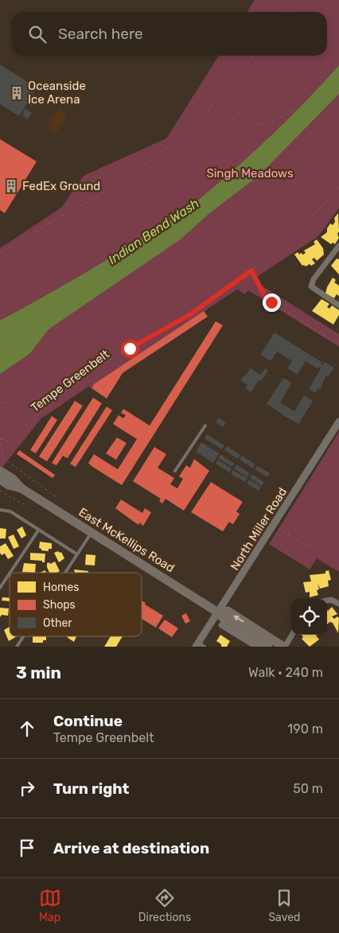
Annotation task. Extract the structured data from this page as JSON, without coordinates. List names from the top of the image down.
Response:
{
  "streets": {
    "main road": ["East McKellips Road"],
    "street": ["North Miller Road"],
    "path": ["Tempe Greenbelt"]
  },
  "crossings": [
    ["North Miller Road", "East McKellips Road"]
  ],
  "water": ["Indian Bend Wash"],
  "parks": ["Singh Meadows"],
  "places": {
    "building": ["Oceanside Ice Arena", "FedEx Ground"]
  },
  "legend": ["Homes", "Shops", "Other"],
  "page": {
    "search": "Search here",
    "heading": ["3 min", "Walk · 240 m"],
    "list": [
      ["Continue", "Tempe Greenbelt", "190 m"],
      ["Turn right", "50 m"],
      "Arrive at destination"
    ],
    "nav": ["Map", "Directions", "Saved"]
  }
}
